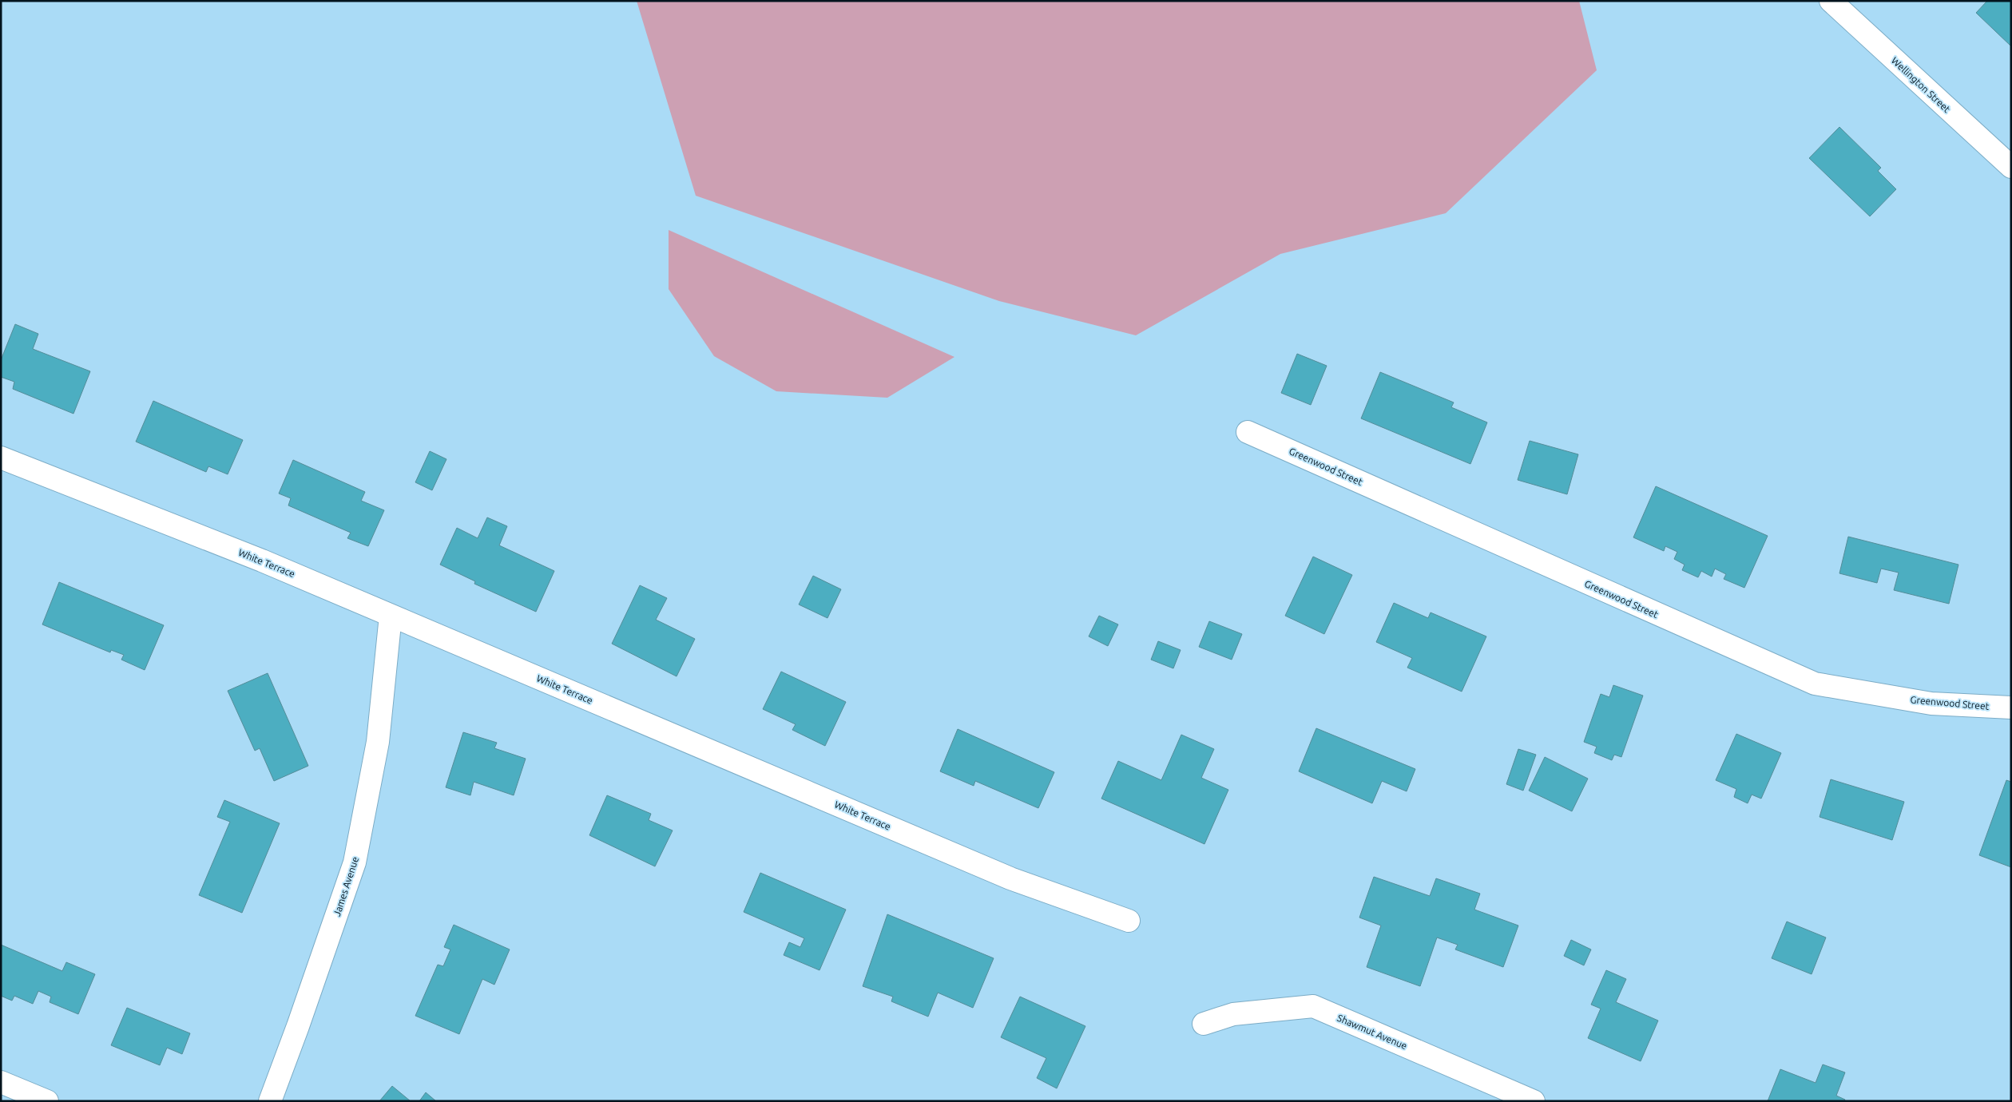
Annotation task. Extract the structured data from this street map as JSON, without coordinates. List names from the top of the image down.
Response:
{
  "streets": {
    "street": [
      "Wellington Street",
      "Greenwood Street",
      "White Terrace",
      "James Avenue",
      "Shawmut Avenue"
    ]
  },
  "crossings": [
    ["White Terrace", "James Avenue"]
  ]
}
